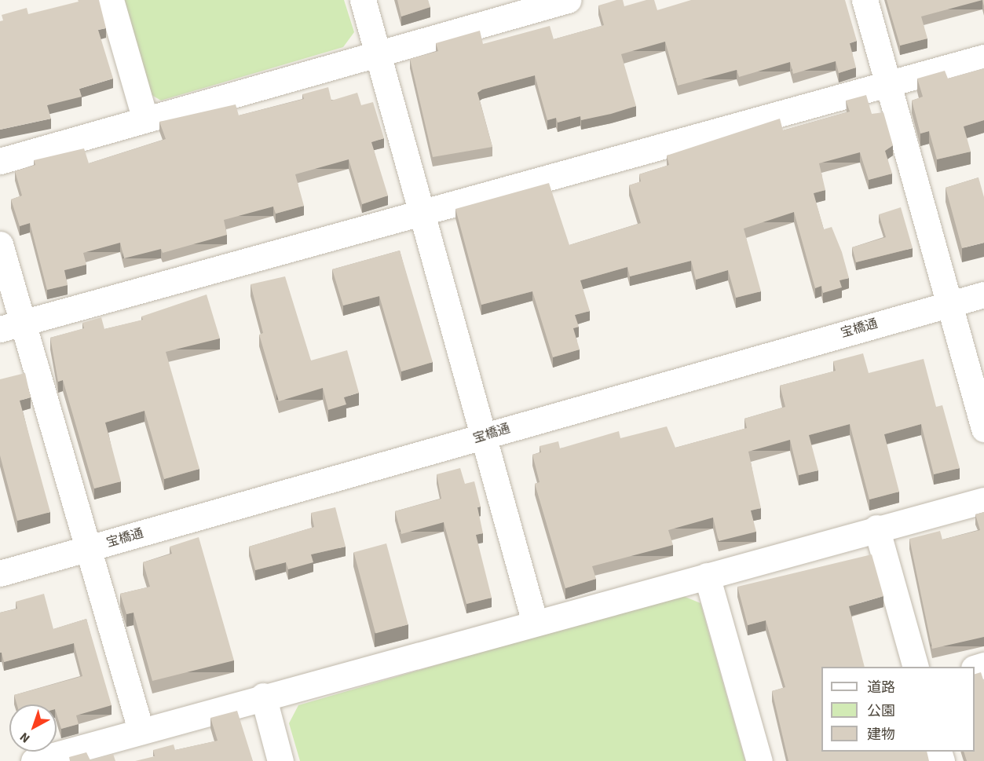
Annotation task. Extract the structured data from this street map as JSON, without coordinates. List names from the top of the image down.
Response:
{
  "streets": {
    "street": ["宝橋通"]
  },
  "legend": ["道路", "公園", "建物"],
  "north": "bottom left"
}
